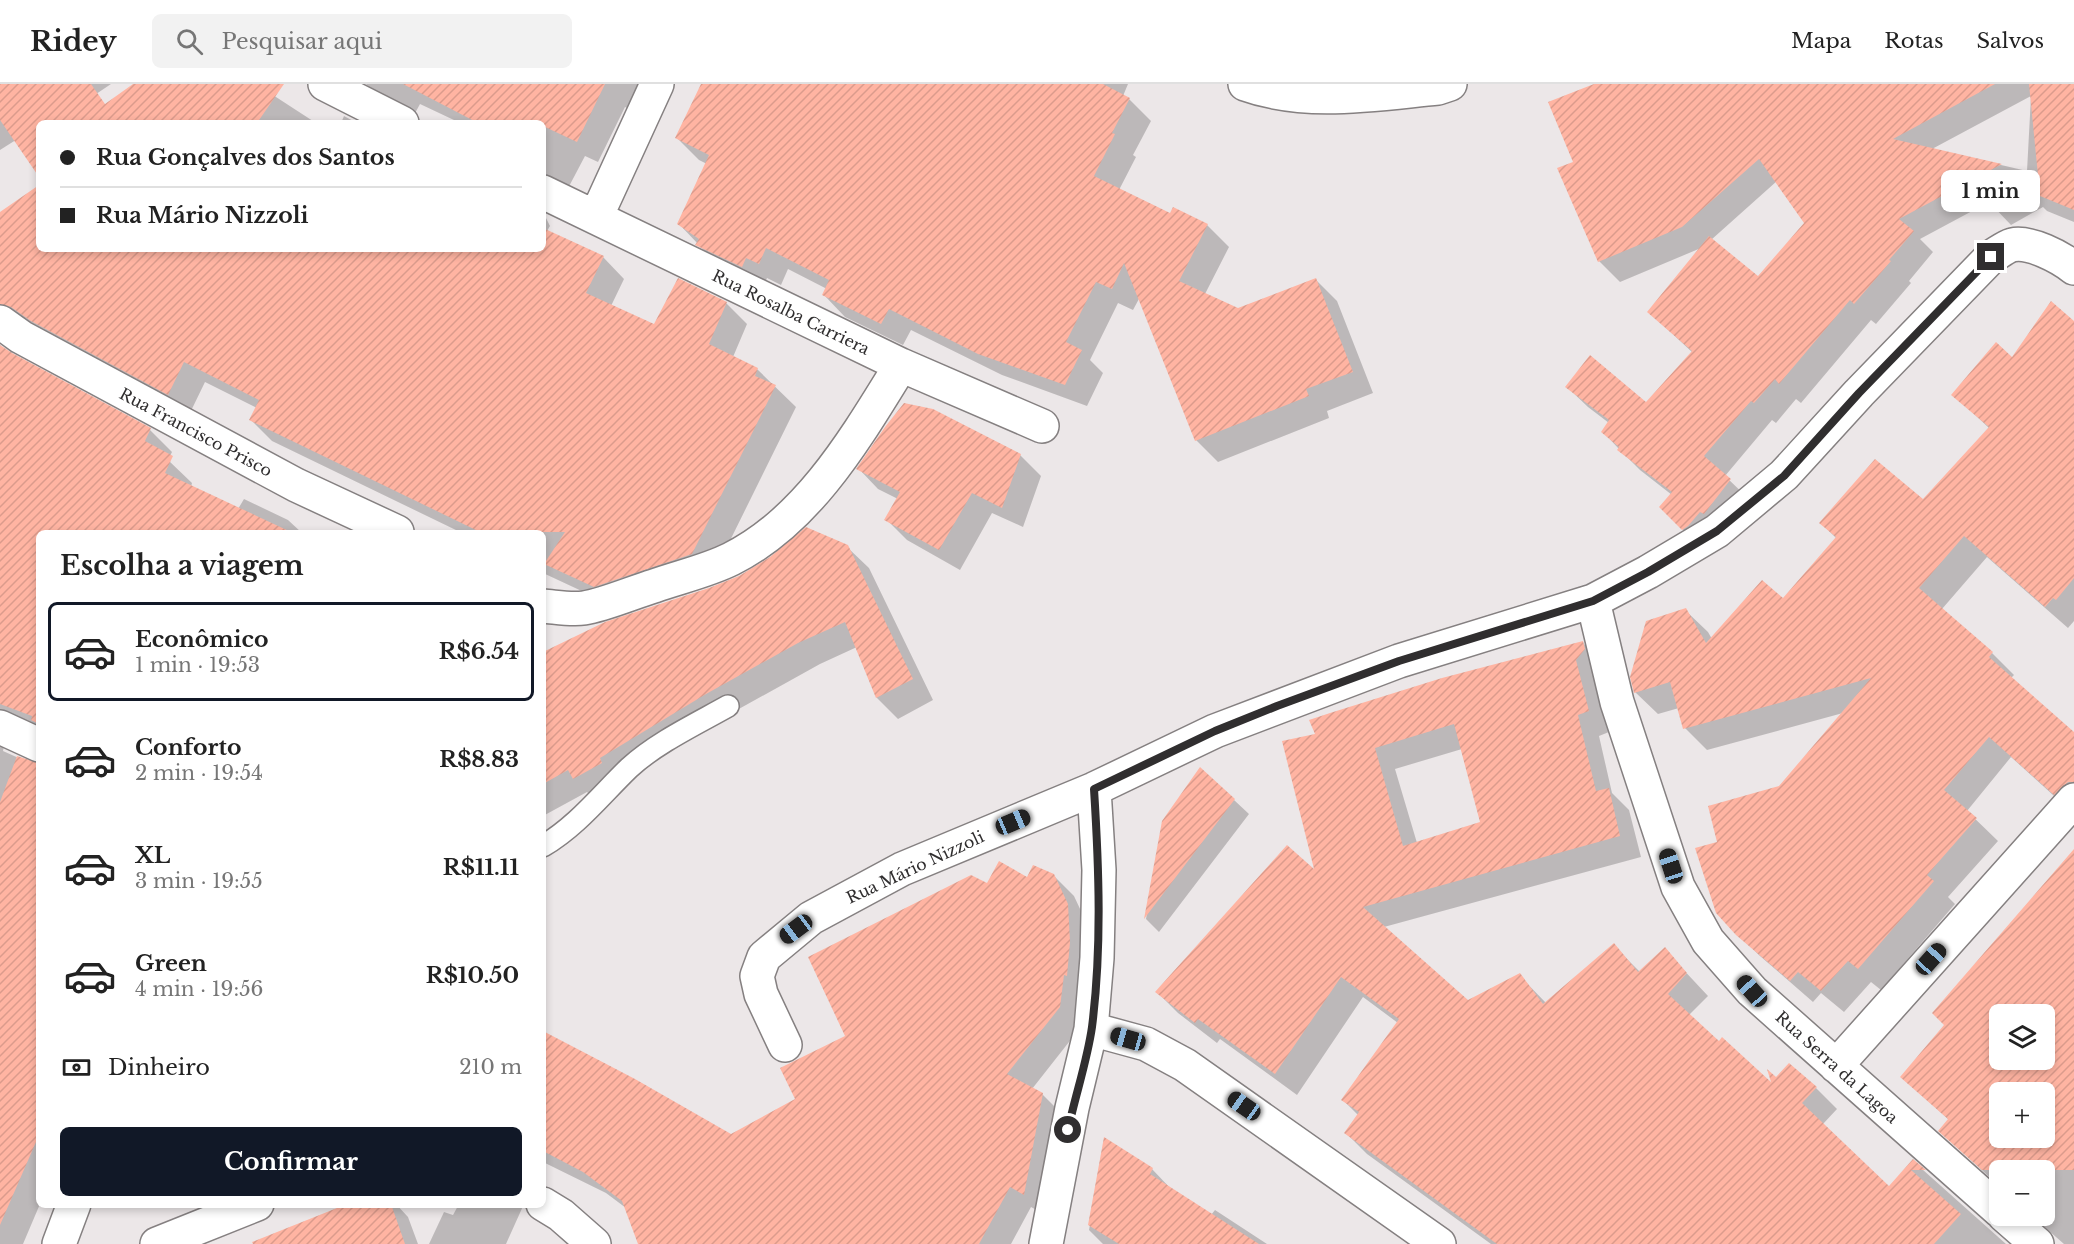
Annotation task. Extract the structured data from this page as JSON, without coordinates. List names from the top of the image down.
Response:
{
  "streets": {
    "street": [
      "Rua Rosalba Carriera",
      "Rua Francisco Prisco",
      "Rua Mário Nizzoli",
      "Rua Serra da Lagoa"
    ]
  },
  "crossings": [
    ["Rua Mário Nizzoli", "Rua Serra da Lagoa"]
  ],
  "page": {
    "header": "Ridey",
    "search": "Pesquisar aqui",
    "nav": ["Mapa", "Rotas", "Salvos"],
    "banner": ["Rua Gonçalves dos Santos", "Rua Mário Nizzoli"],
    "bubble": "1 min",
    "heading": "Escolha a viagem",
    "list": [
      {
        "name": "Econômico",
        "note": "1 min · 19:53",
        "value": "R$6.54"
      },
      {
        "name": "Conforto",
        "note": "2 min · 19:54",
        "value": "R$8.83"
      },
      {
        "name": "XL",
        "note": "3 min · 19:55",
        "value": "R$11.11"
      },
      {
        "name": "Green",
        "note": "4 min · 19:56",
        "value": "R$10.50"
      }
    ],
    "map_buttons": ["+", "−"],
    "pay": ["Dinheiro", "210 m"],
    "buttons": "Confirmar"
  }
}
